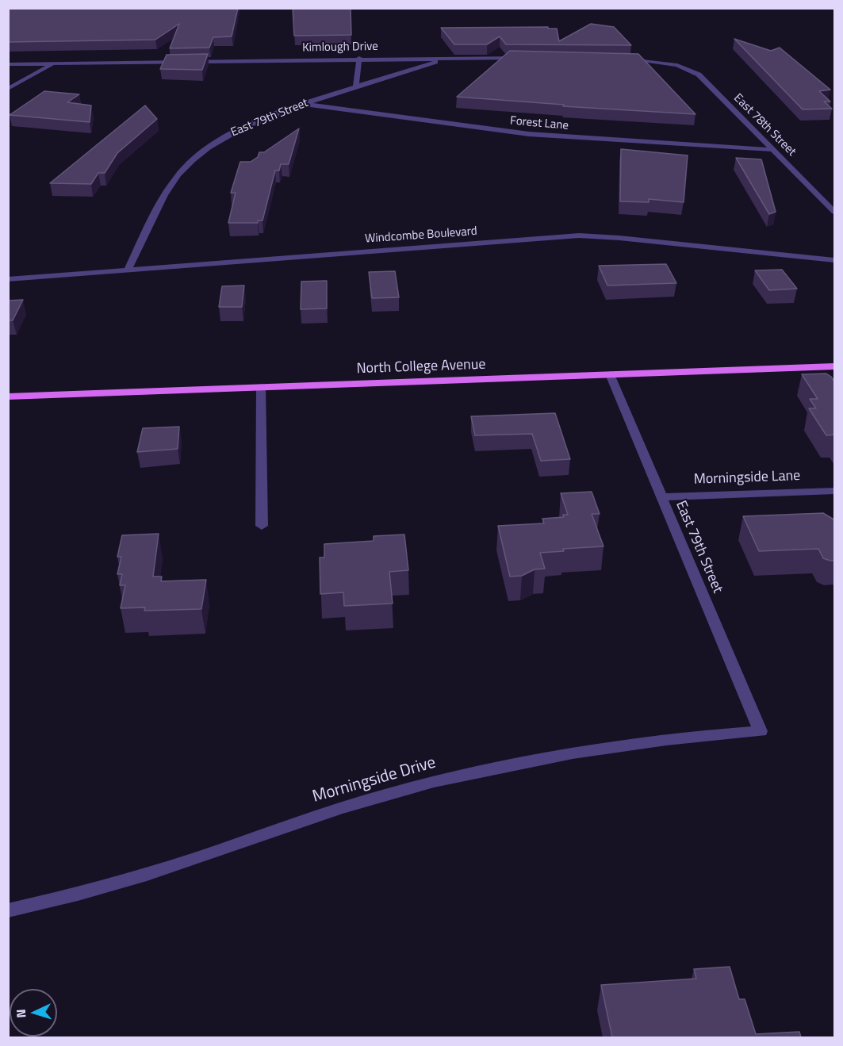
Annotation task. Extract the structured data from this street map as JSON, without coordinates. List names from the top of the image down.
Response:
{
  "streets": {
    "main road": ["North College Avenue"],
    "street": [
      "Kimlough Drive",
      "East 79th Street",
      "Forest Lane",
      "East 78th Street",
      "Windcombe Boulevard",
      "Morningside Lane",
      "Morningside Drive"
    ]
  },
  "crossings": [
    ["Kimlough Drive", "East 79th Street"],
    ["East 79th Street", "Forest Lane"],
    ["East 79th Street", "Windcombe Boulevard"],
    ["East 79th Street", "North College Avenue"],
    ["East 79th Street", "Morningside Lane"],
    ["East 79th Street", "Morningside Drive"],
    ["Forest Lane", "East 78th Street"]
  ],
  "north": "left"
}
